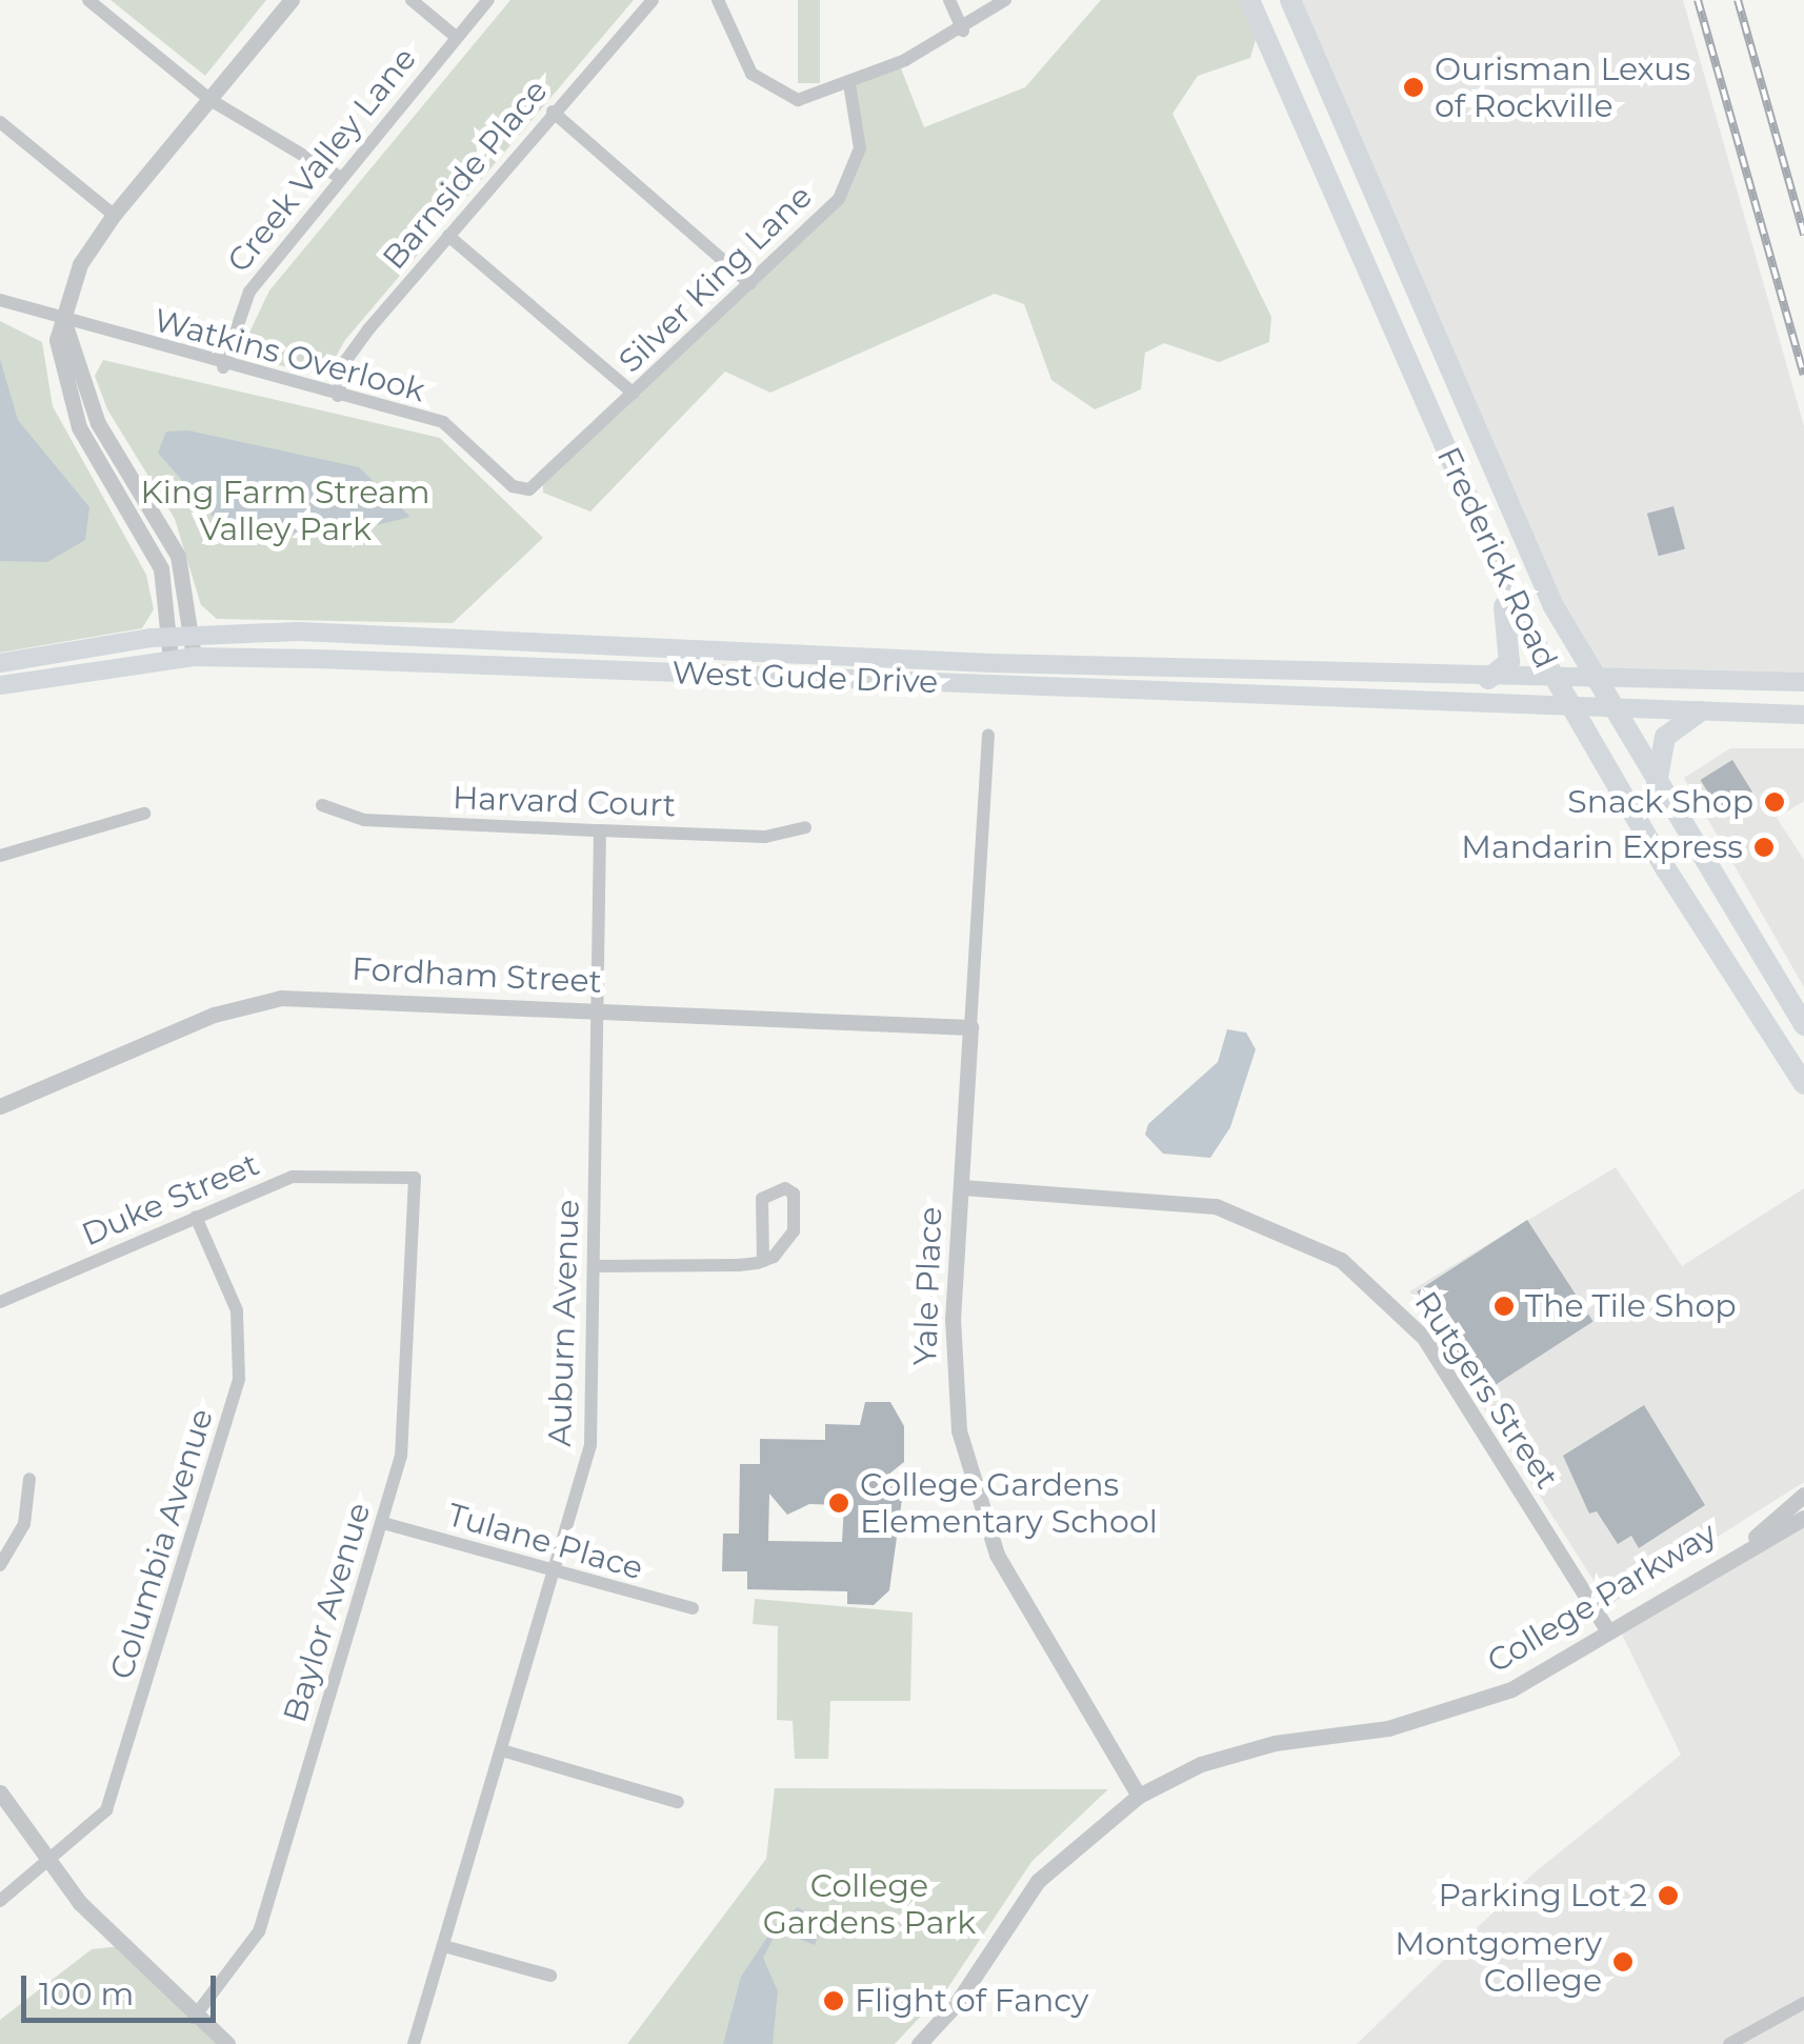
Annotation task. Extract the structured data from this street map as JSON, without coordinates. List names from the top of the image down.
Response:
{
  "streets": {
    "main road": ["Frederick Road", "West Gude Drive"],
    "street": [
      "Creek Valley Lane",
      "Barnside Place",
      "Silver King Lane",
      "Watkins Overlook",
      "Harvard Court",
      "Fordham Street",
      "Duke Street",
      "Yale Place",
      "Auburn Avenue",
      "Rutgers Street",
      "Tulane Place",
      "Columbia Avenue",
      "College Parkway",
      "Baylor Avenue"
    ]
  },
  "crossings": [
    ["Creek Valley Lane", "Watkins Overlook"],
    ["Barnside Place", "Watkins Overlook"],
    ["Silver King Lane", "Watkins Overlook"],
    ["Frederick Road", "West Gude Drive"],
    ["Harvard Court", "Auburn Avenue"],
    ["Fordham Street", "Yale Place"],
    ["Fordham Street", "Auburn Avenue"],
    ["Duke Street", "Columbia Avenue"],
    ["Duke Street", "Baylor Avenue"],
    ["Yale Place", "Rutgers Street"],
    ["Yale Place", "College Parkway"],
    ["Auburn Avenue", "Tulane Place"],
    ["Rutgers Street", "College Parkway"],
    ["Tulane Place", "Baylor Avenue"]
  ],
  "parks": ["King Farm Stream Valley Park", "College Gardens Park"],
  "places": [
    "Ourisman Lexus of Rockville",
    "Snack Shop",
    "Mandarin Express",
    "The Tile Shop",
    "College Gardens Elementary School",
    "Parking Lot 2",
    "Montgomery College",
    "Flight of Fancy"
  ],
  "scale_bar": "100 m"
}
